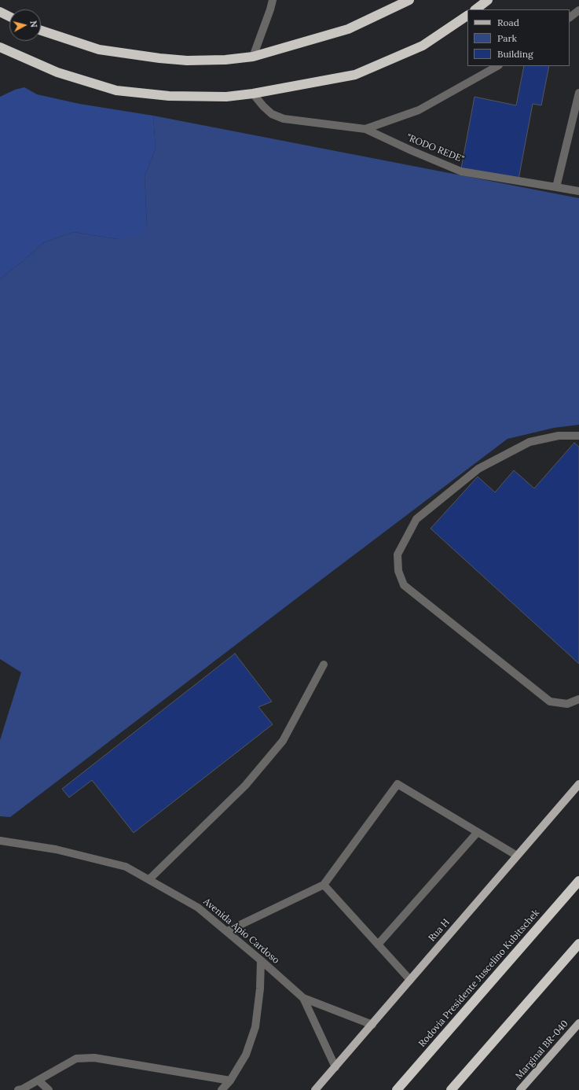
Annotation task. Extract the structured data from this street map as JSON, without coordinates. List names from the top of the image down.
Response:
{
  "streets": {
    "highway": ["Rodovia Presidente Juscelino Kubitschek"],
    "main road": ["Rua H", "Marginal BR-040"],
    "street": ["\"RODO REDE\"", "Avenida Apio Cardoso"]
  },
  "crossings": [
    ["Rua H", "Avenida Apio Cardoso"]
  ],
  "legend": ["Road", "Park", "Building"],
  "north": "right"
}
